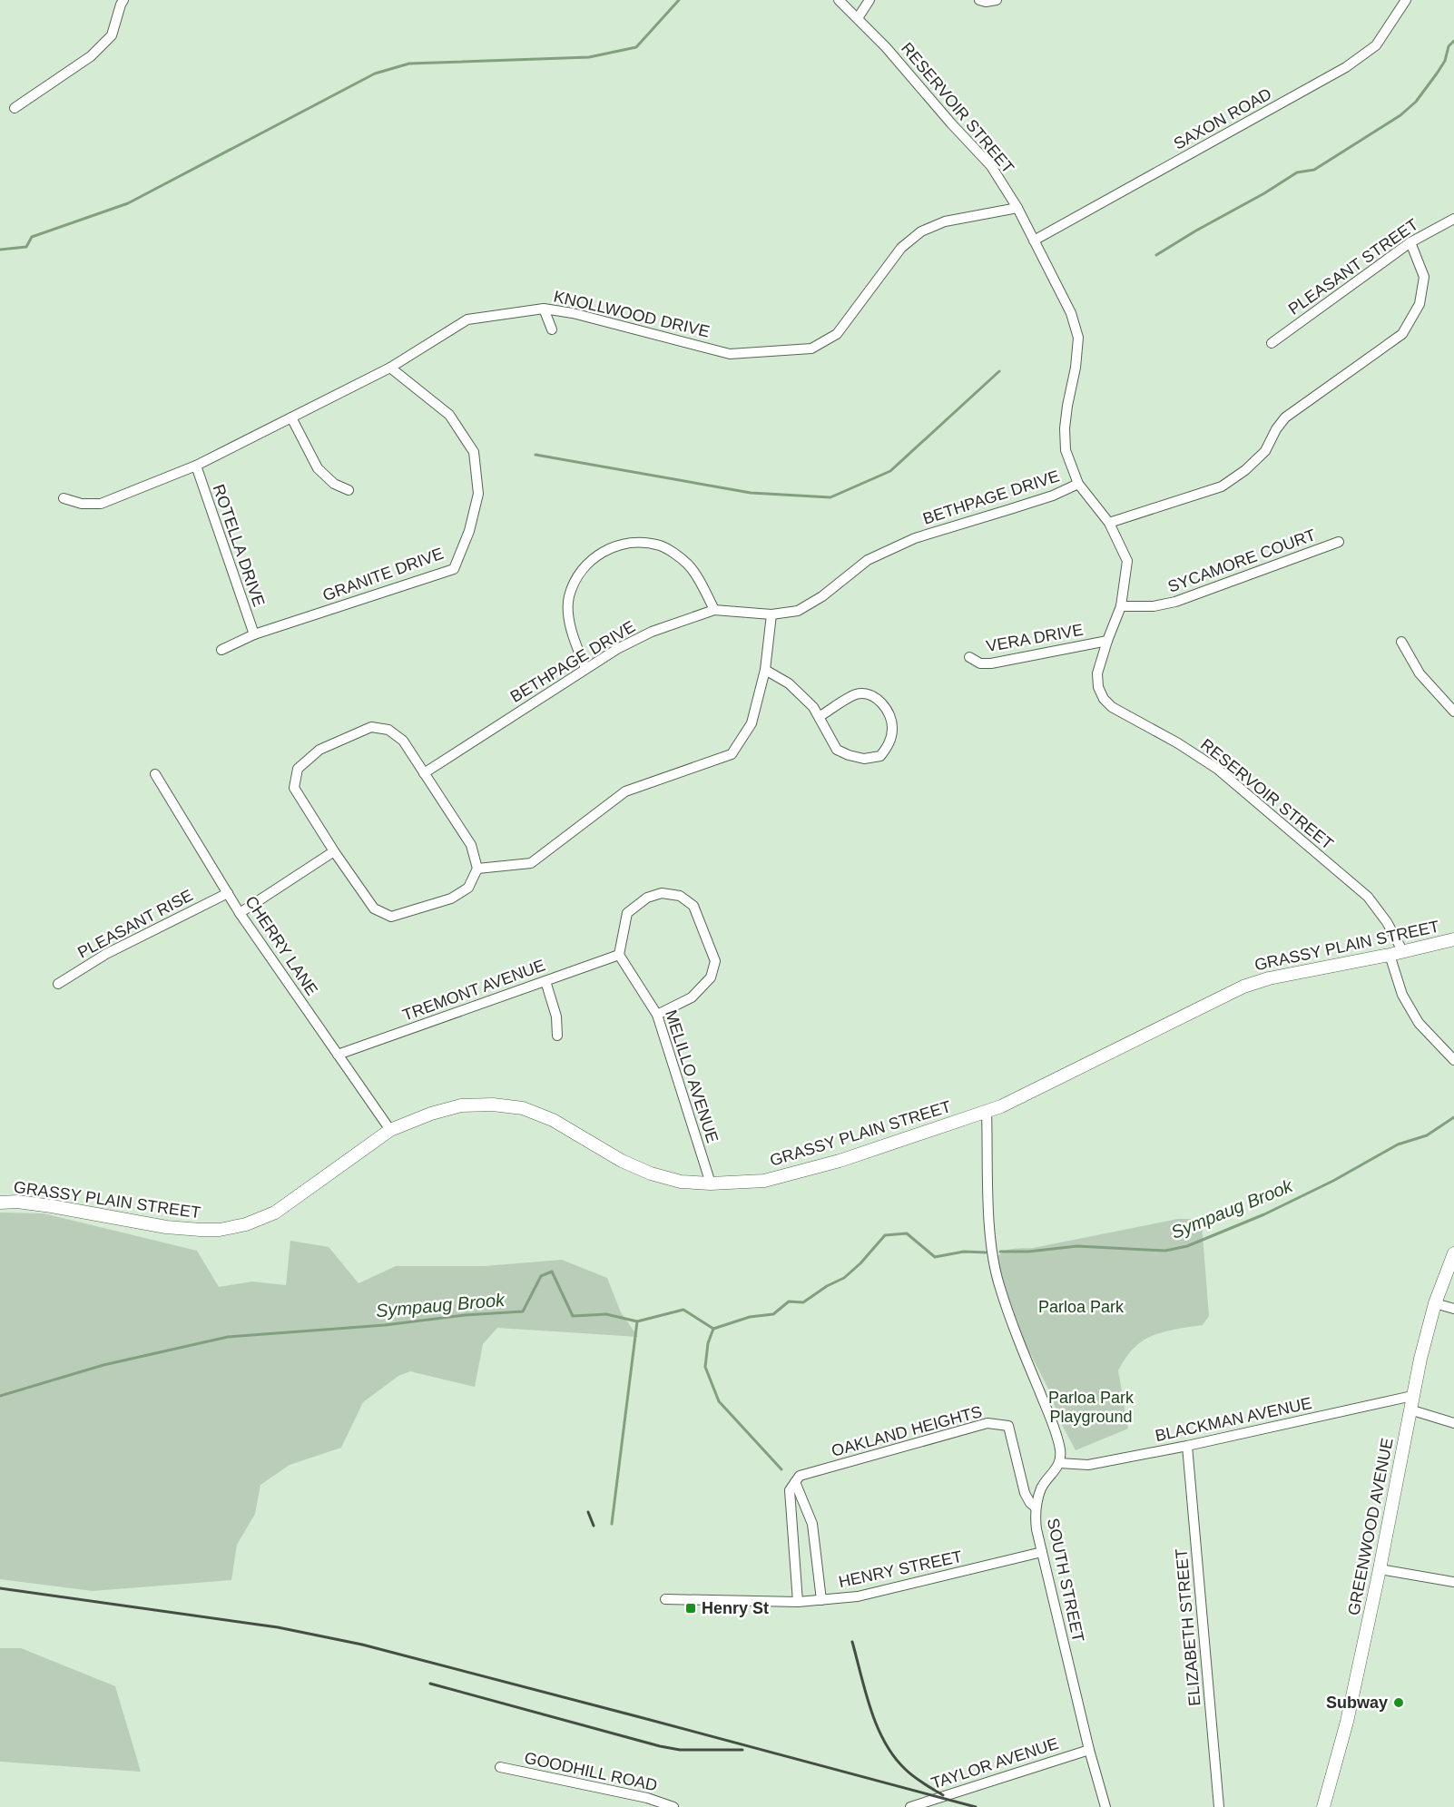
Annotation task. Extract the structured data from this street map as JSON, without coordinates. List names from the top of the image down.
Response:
{
  "streets": {
    "main road": ["GRASSY PLAIN STREET", "GREENWOOD AVENUE"],
    "street": [
      "RESERVOIR STREET",
      "SAXON ROAD",
      "PLEASANT STREET",
      "KNOLLWOOD DRIVE",
      "BETHPAGE DRIVE",
      "ROTELLA DRIVE",
      "SYCAMORE COURT",
      "GRANITE DRIVE",
      "VERA DRIVE",
      "PLEASANT RISE",
      "CHERRY LANE",
      "TREMONT AVENUE",
      "MELILLO AVENUE",
      "BLACKMAN AVENUE",
      "OAKLAND HEIGHTS",
      "HENRY STREET",
      "SOUTH STREET",
      "ELIZABETH STREET",
      "TAYLOR AVENUE",
      "GOODHILL ROAD"
    ]
  },
  "crossings": [
    ["RESERVOIR STREET", "SAXON ROAD"],
    ["RESERVOIR STREET", "KNOLLWOOD DRIVE"],
    ["RESERVOIR STREET", "BETHPAGE DRIVE"],
    ["RESERVOIR STREET", "SYCAMORE COURT"],
    ["RESERVOIR STREET", "VERA DRIVE"],
    ["RESERVOIR STREET", "GRASSY PLAIN STREET"],
    ["KNOLLWOOD DRIVE", "ROTELLA DRIVE"],
    ["KNOLLWOOD DRIVE", "GRANITE DRIVE"],
    ["ROTELLA DRIVE", "GRANITE DRIVE"],
    ["PLEASANT RISE", "CHERRY LANE"],
    ["CHERRY LANE", "GRASSY PLAIN STREET"],
    ["CHERRY LANE", "TREMONT AVENUE"],
    ["GRASSY PLAIN STREET", "MELILLO AVENUE"],
    ["TREMONT AVENUE", "MELILLO AVENUE"],
    ["BLACKMAN AVENUE", "GREENWOOD AVENUE"],
    ["BLACKMAN AVENUE", "SOUTH STREET"],
    ["BLACKMAN AVENUE", "ELIZABETH STREET"],
    ["OAKLAND HEIGHTS", "SOUTH STREET"],
    ["HENRY STREET", "SOUTH STREET"],
    ["SOUTH STREET", "TAYLOR AVENUE"]
  ],
  "water": ["Sympaug Brook"],
  "parks": ["Parloa Park", "Parloa Park Playground"],
  "places": {
    "transit": ["Henry St"],
    "other": ["Subway"]
  }
}
